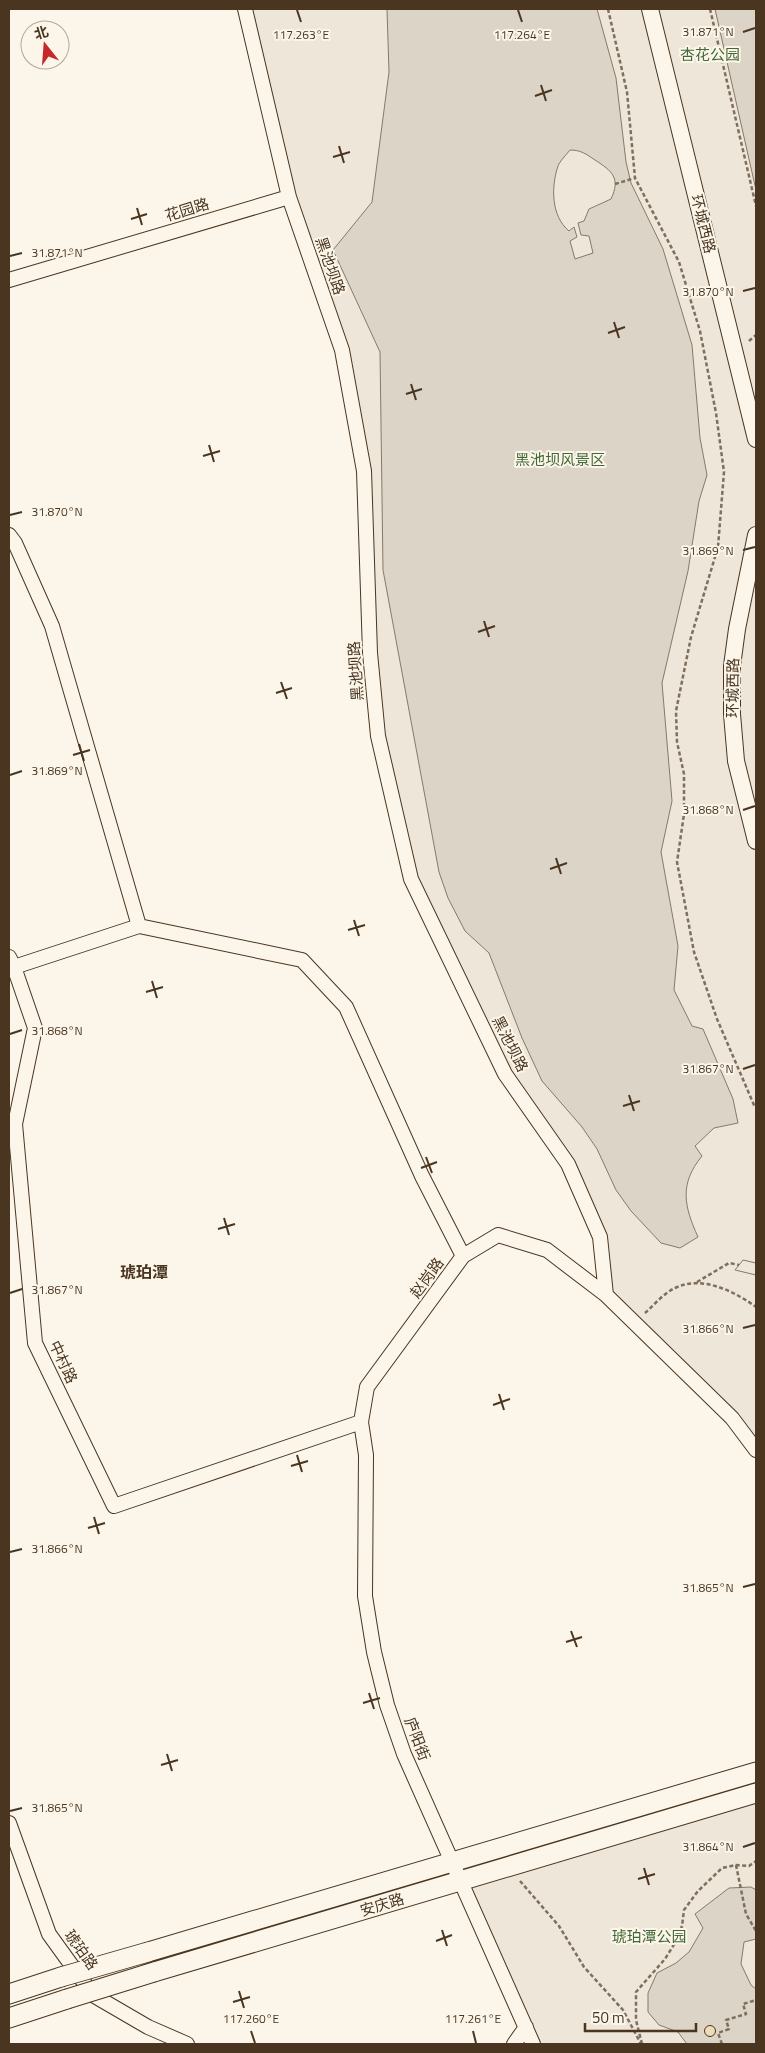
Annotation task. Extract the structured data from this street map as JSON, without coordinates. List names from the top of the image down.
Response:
{
  "streets": {
    "main road": ["安庆路"],
    "street": [
      "花园路",
      "环城西路",
      "黑池坝路",
      "赵岗路",
      "中村路",
      "庐阳街",
      "琥珀路"
    ]
  },
  "crossings": [
    ["花园路", "黑池坝路"],
    ["黑池坝路", "赵岗路"],
    ["赵岗路", "中村路"],
    ["赵岗路", "庐阳街"],
    ["中村路", "庐阳街"],
    ["庐阳街", "安庆路"]
  ],
  "districts": ["琥珀潭"],
  "parks": ["杏花公园", "黑池坝风景区", "琥珀潭公园"],
  "scale_bar": "50 m",
  "north": "top",
  "coordinates": [
    "31.871°N",
    "117.263°E",
    "117.264°E",
    "31.870°N",
    "31.869°N",
    "31.868°N",
    "31.867°N",
    "31.866°N",
    "31.865°N",
    "31.864°N",
    "117.260°E",
    "117.261°E"
  ]
}
